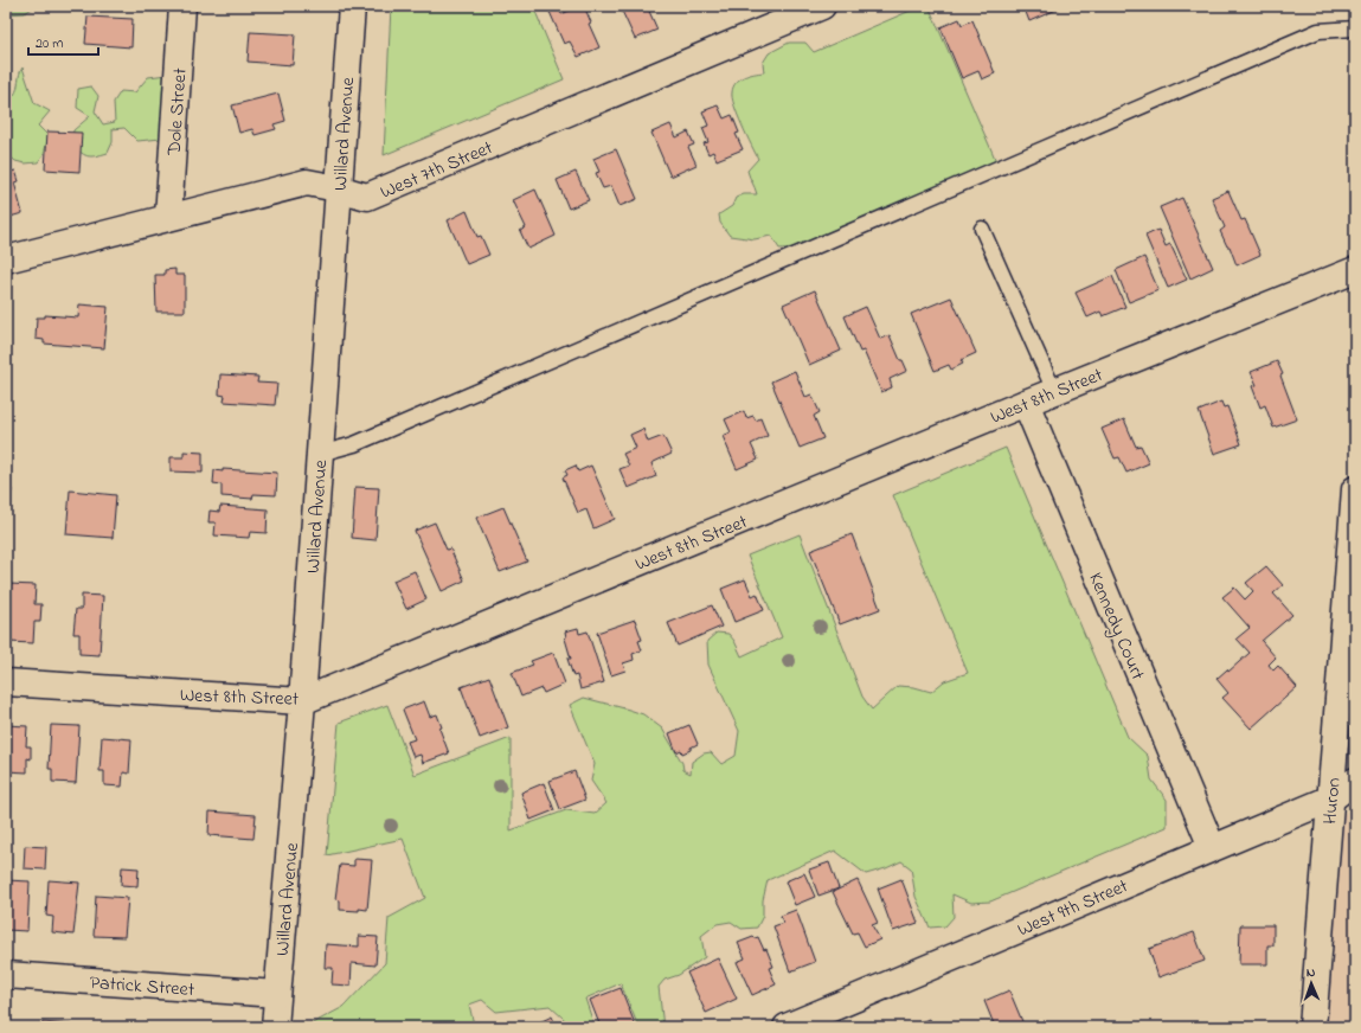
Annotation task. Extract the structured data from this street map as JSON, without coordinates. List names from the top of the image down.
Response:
{
  "streets": {
    "street": [
      "Dole Street",
      "Willard Avenue",
      "West 7th Street",
      "West 8th Street",
      "Kennedy Court",
      "Huron",
      "West 9th Street",
      "Patrick Street"
    ]
  },
  "crossings": [
    ["Dole Street", "West 7th Street"],
    ["Willard Avenue", "West 7th Street"],
    ["Willard Avenue", "West 8th Street"],
    ["Willard Avenue", "Patrick Street"],
    ["West 8th Street", "Kennedy Court"],
    ["Kennedy Court", "West 9th Street"],
    ["Huron", "West 9th Street"]
  ],
  "scale_bar": "20 m",
  "north": "top"
}
